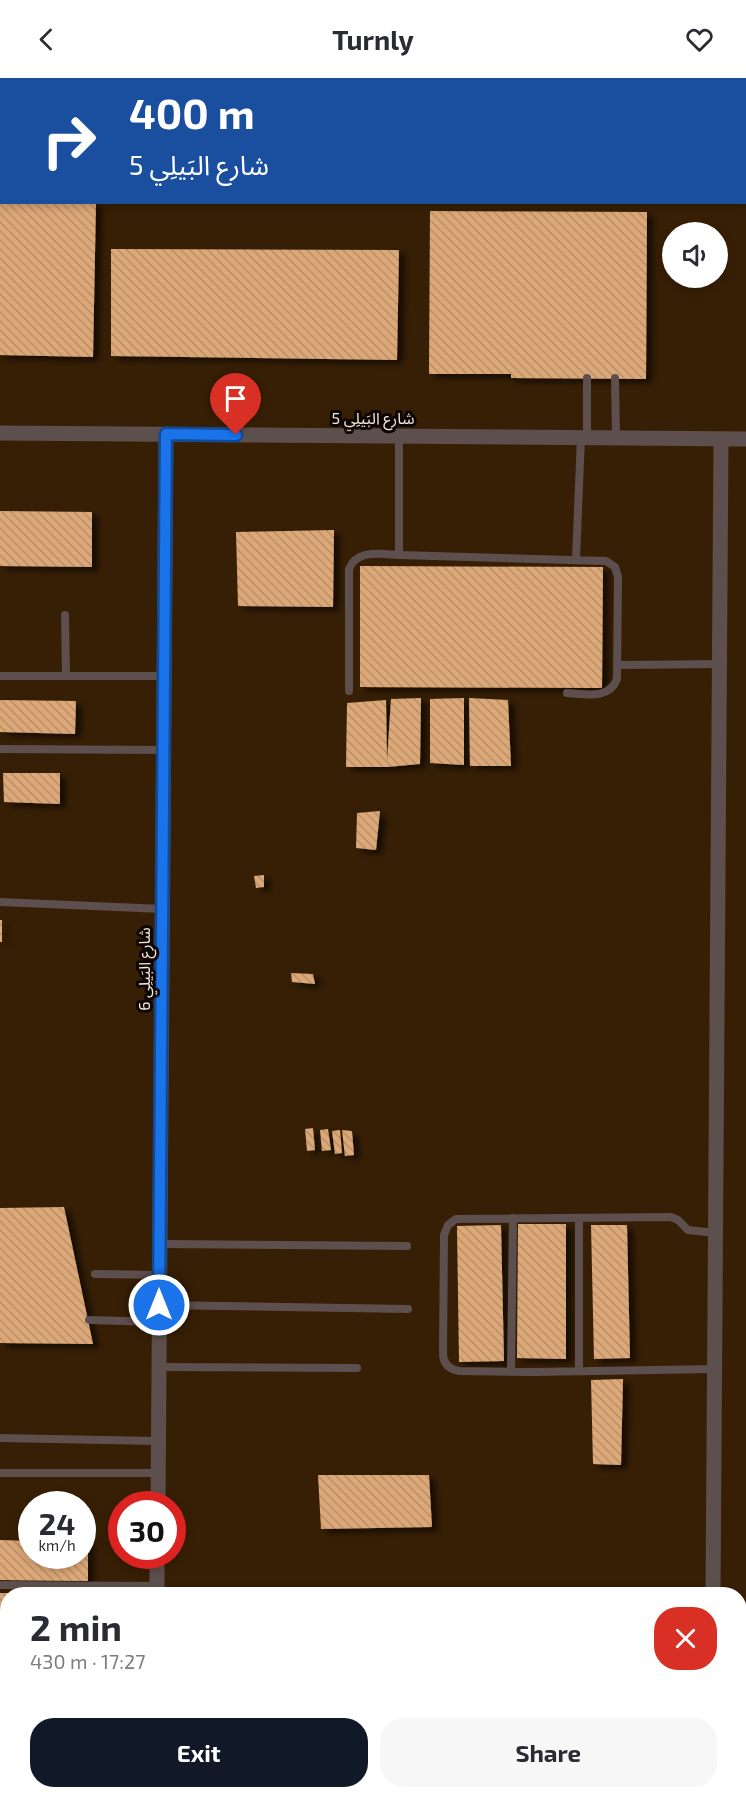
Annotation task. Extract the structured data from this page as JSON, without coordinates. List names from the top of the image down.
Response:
{
  "streets": {
    "street": ["شارع البَيلِي 5", "شارع البَيلِي 6"]
  },
  "crossings": [
    ["شارع البَيلِي 5", "شارع البَيلِي 6"]
  ],
  "page": {
    "header": "Turnly",
    "turn": ["400 m", "شارع البَيلِي 5"],
    "speed": "24 km/h",
    "limit": "30",
    "heading": ["2 min", "430 m · 17:27"],
    "buttons": ["Exit", "Share"]
  }
}
